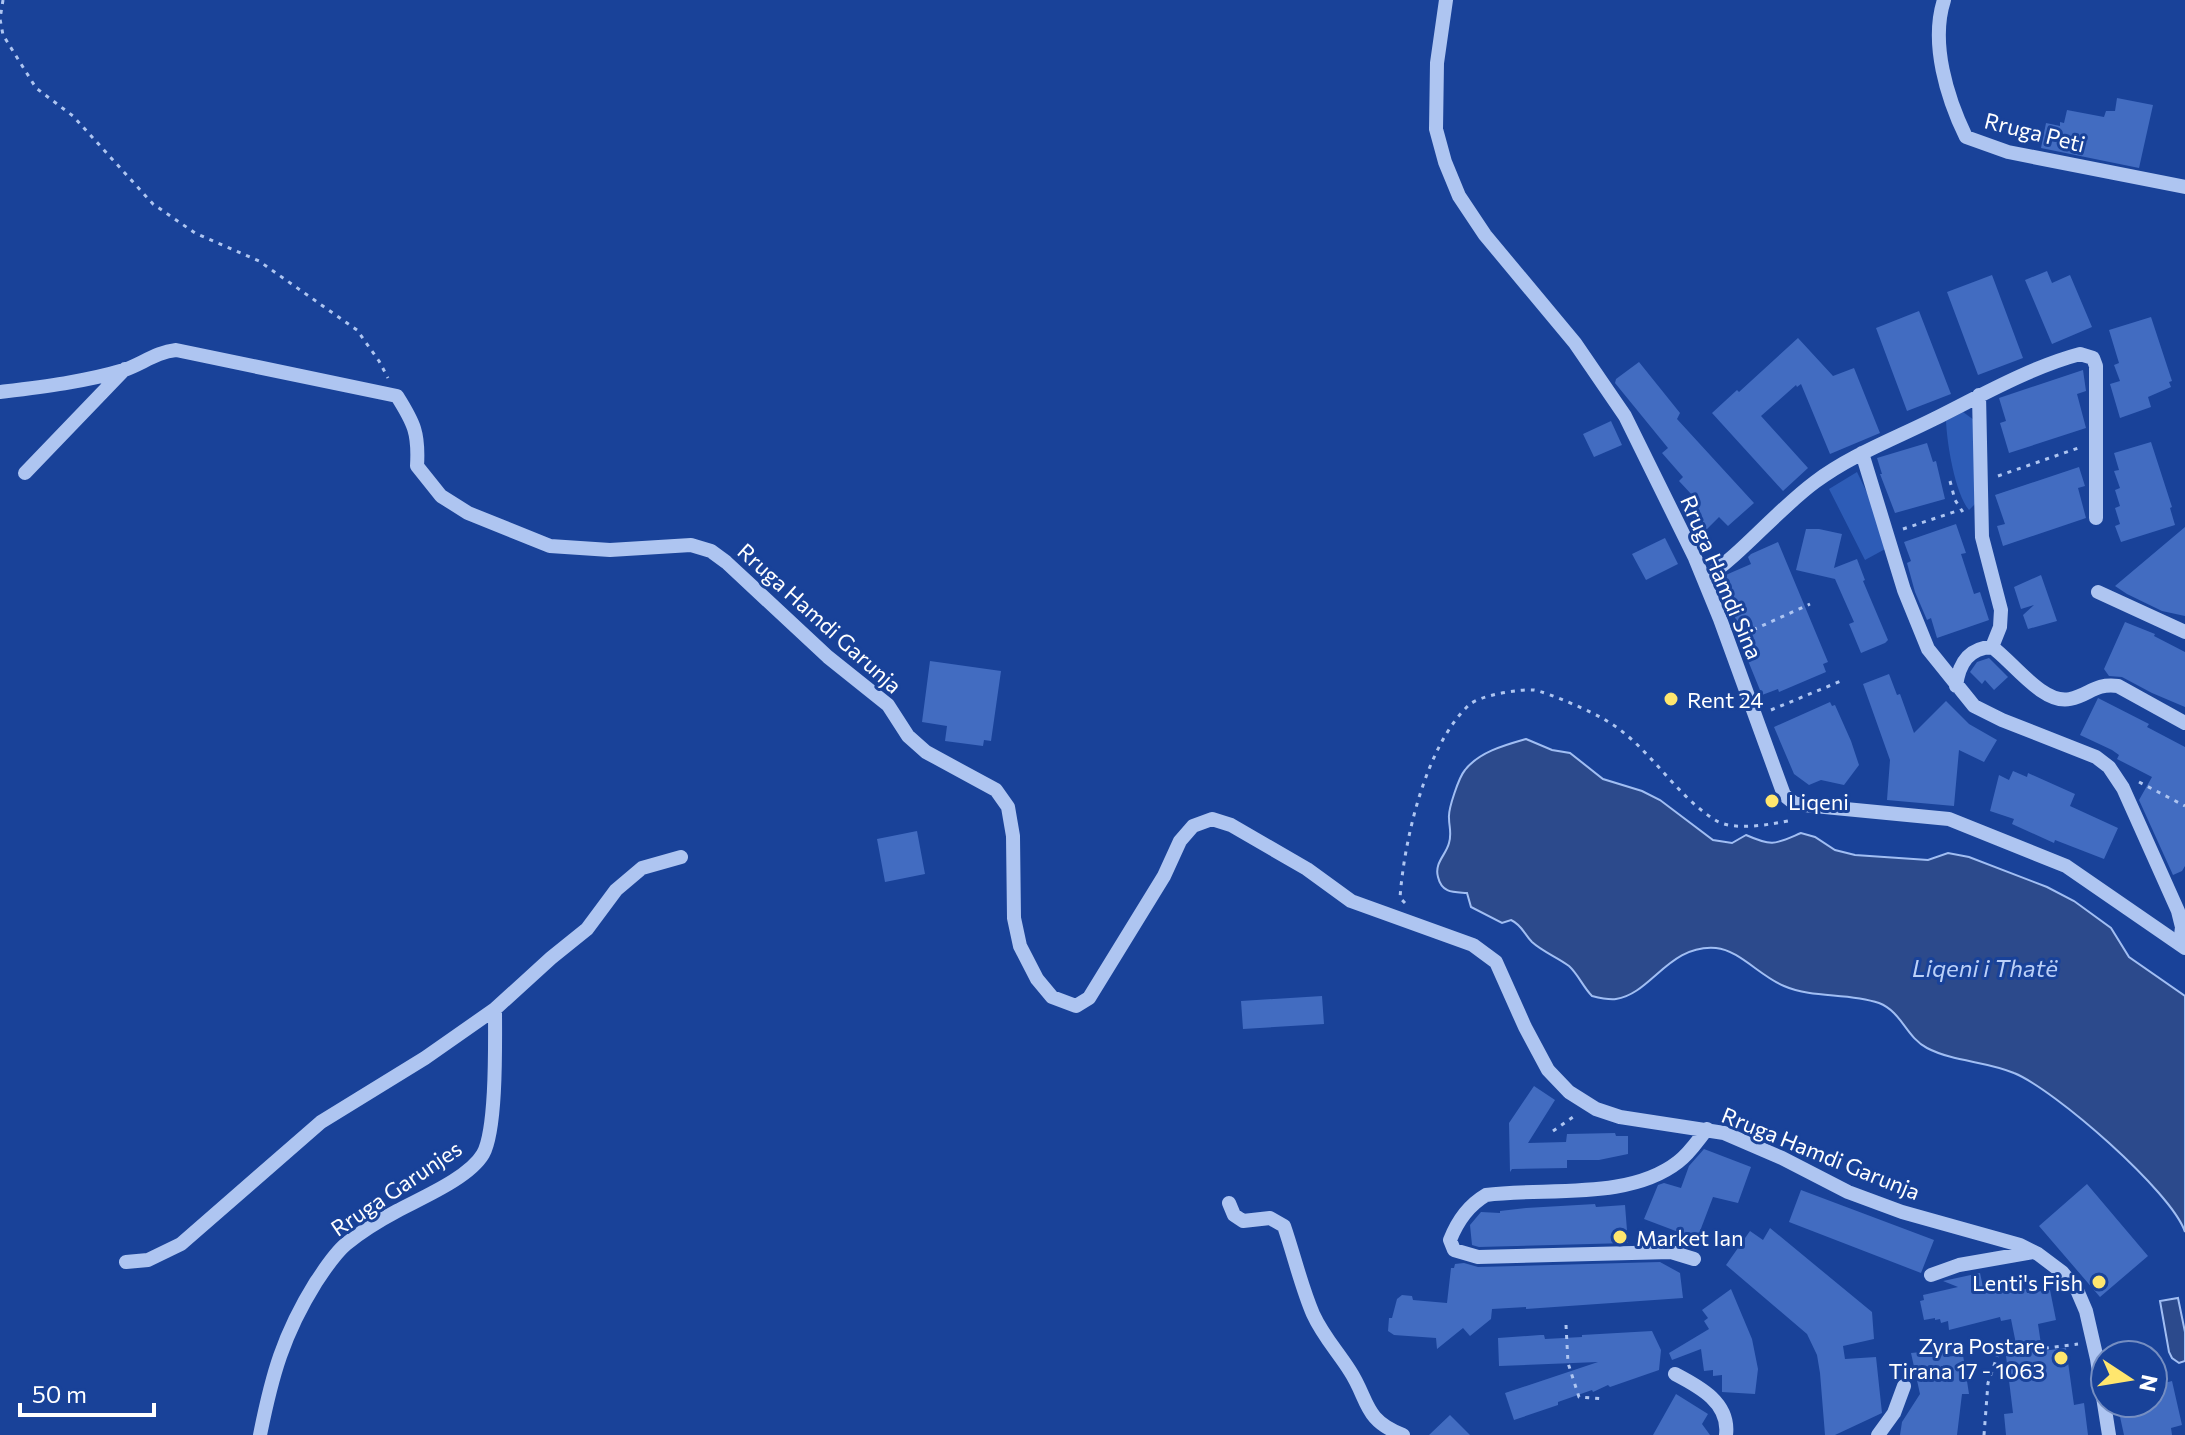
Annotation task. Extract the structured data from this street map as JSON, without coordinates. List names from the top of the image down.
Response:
{
  "streets": {
    "street": [
      "Rruga Peti",
      "Rruga Hamdi Sina",
      "Rruga Hamdi Garunja",
      "Rruga Garunjes"
    ]
  },
  "water": ["Liqeni i Thatë"],
  "places": [
    "Rent 24",
    "Liqeni",
    "Market Ian",
    "Lenti's Fish",
    "Zyra Postare Tirana 17 - 1063"
  ],
  "scale_bar": "50 m",
  "north": "right"
}
